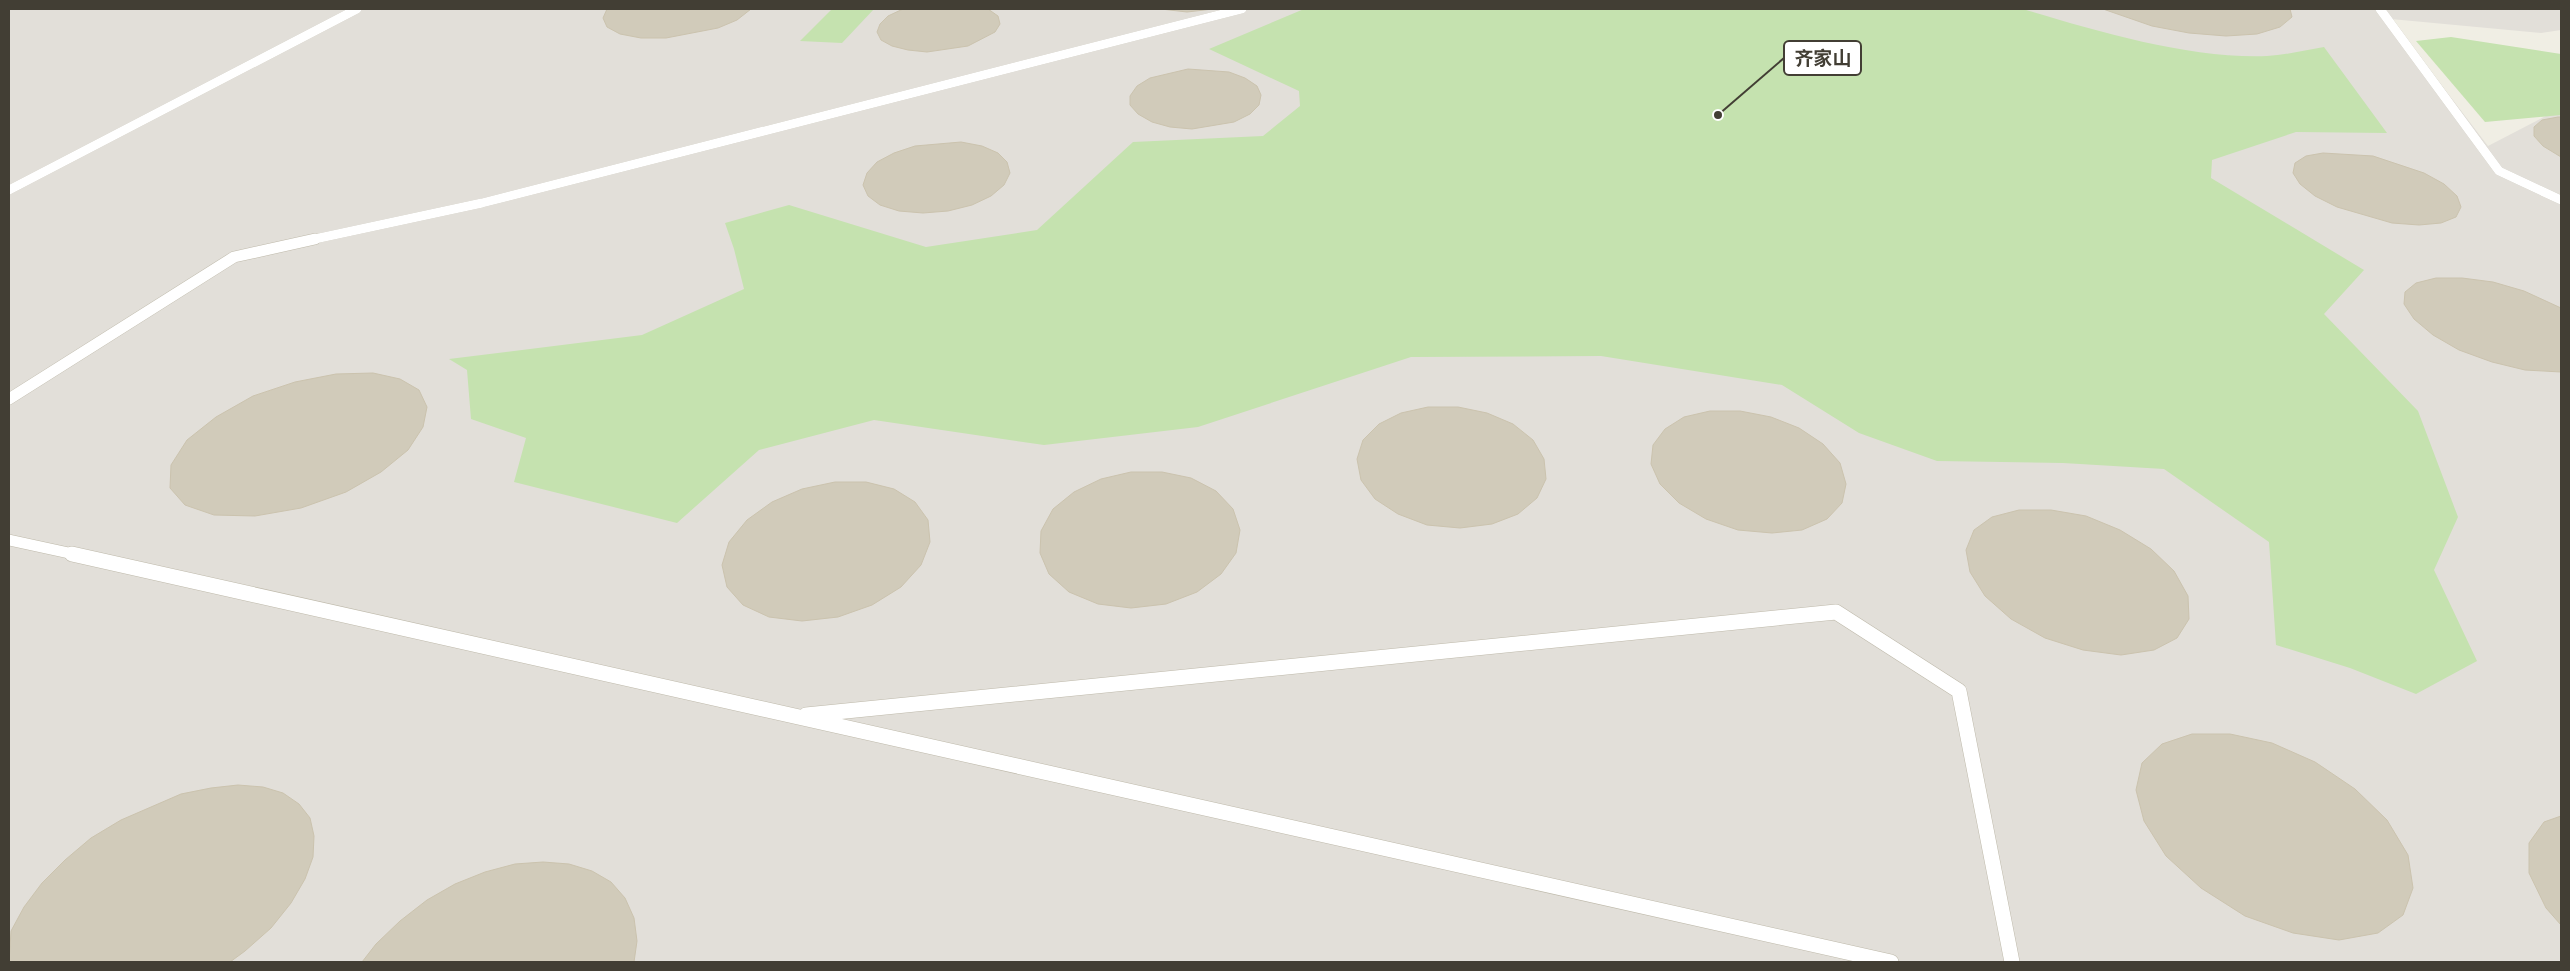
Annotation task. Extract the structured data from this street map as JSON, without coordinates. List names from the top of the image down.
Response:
{
  "places": ["齐家山"]
}
